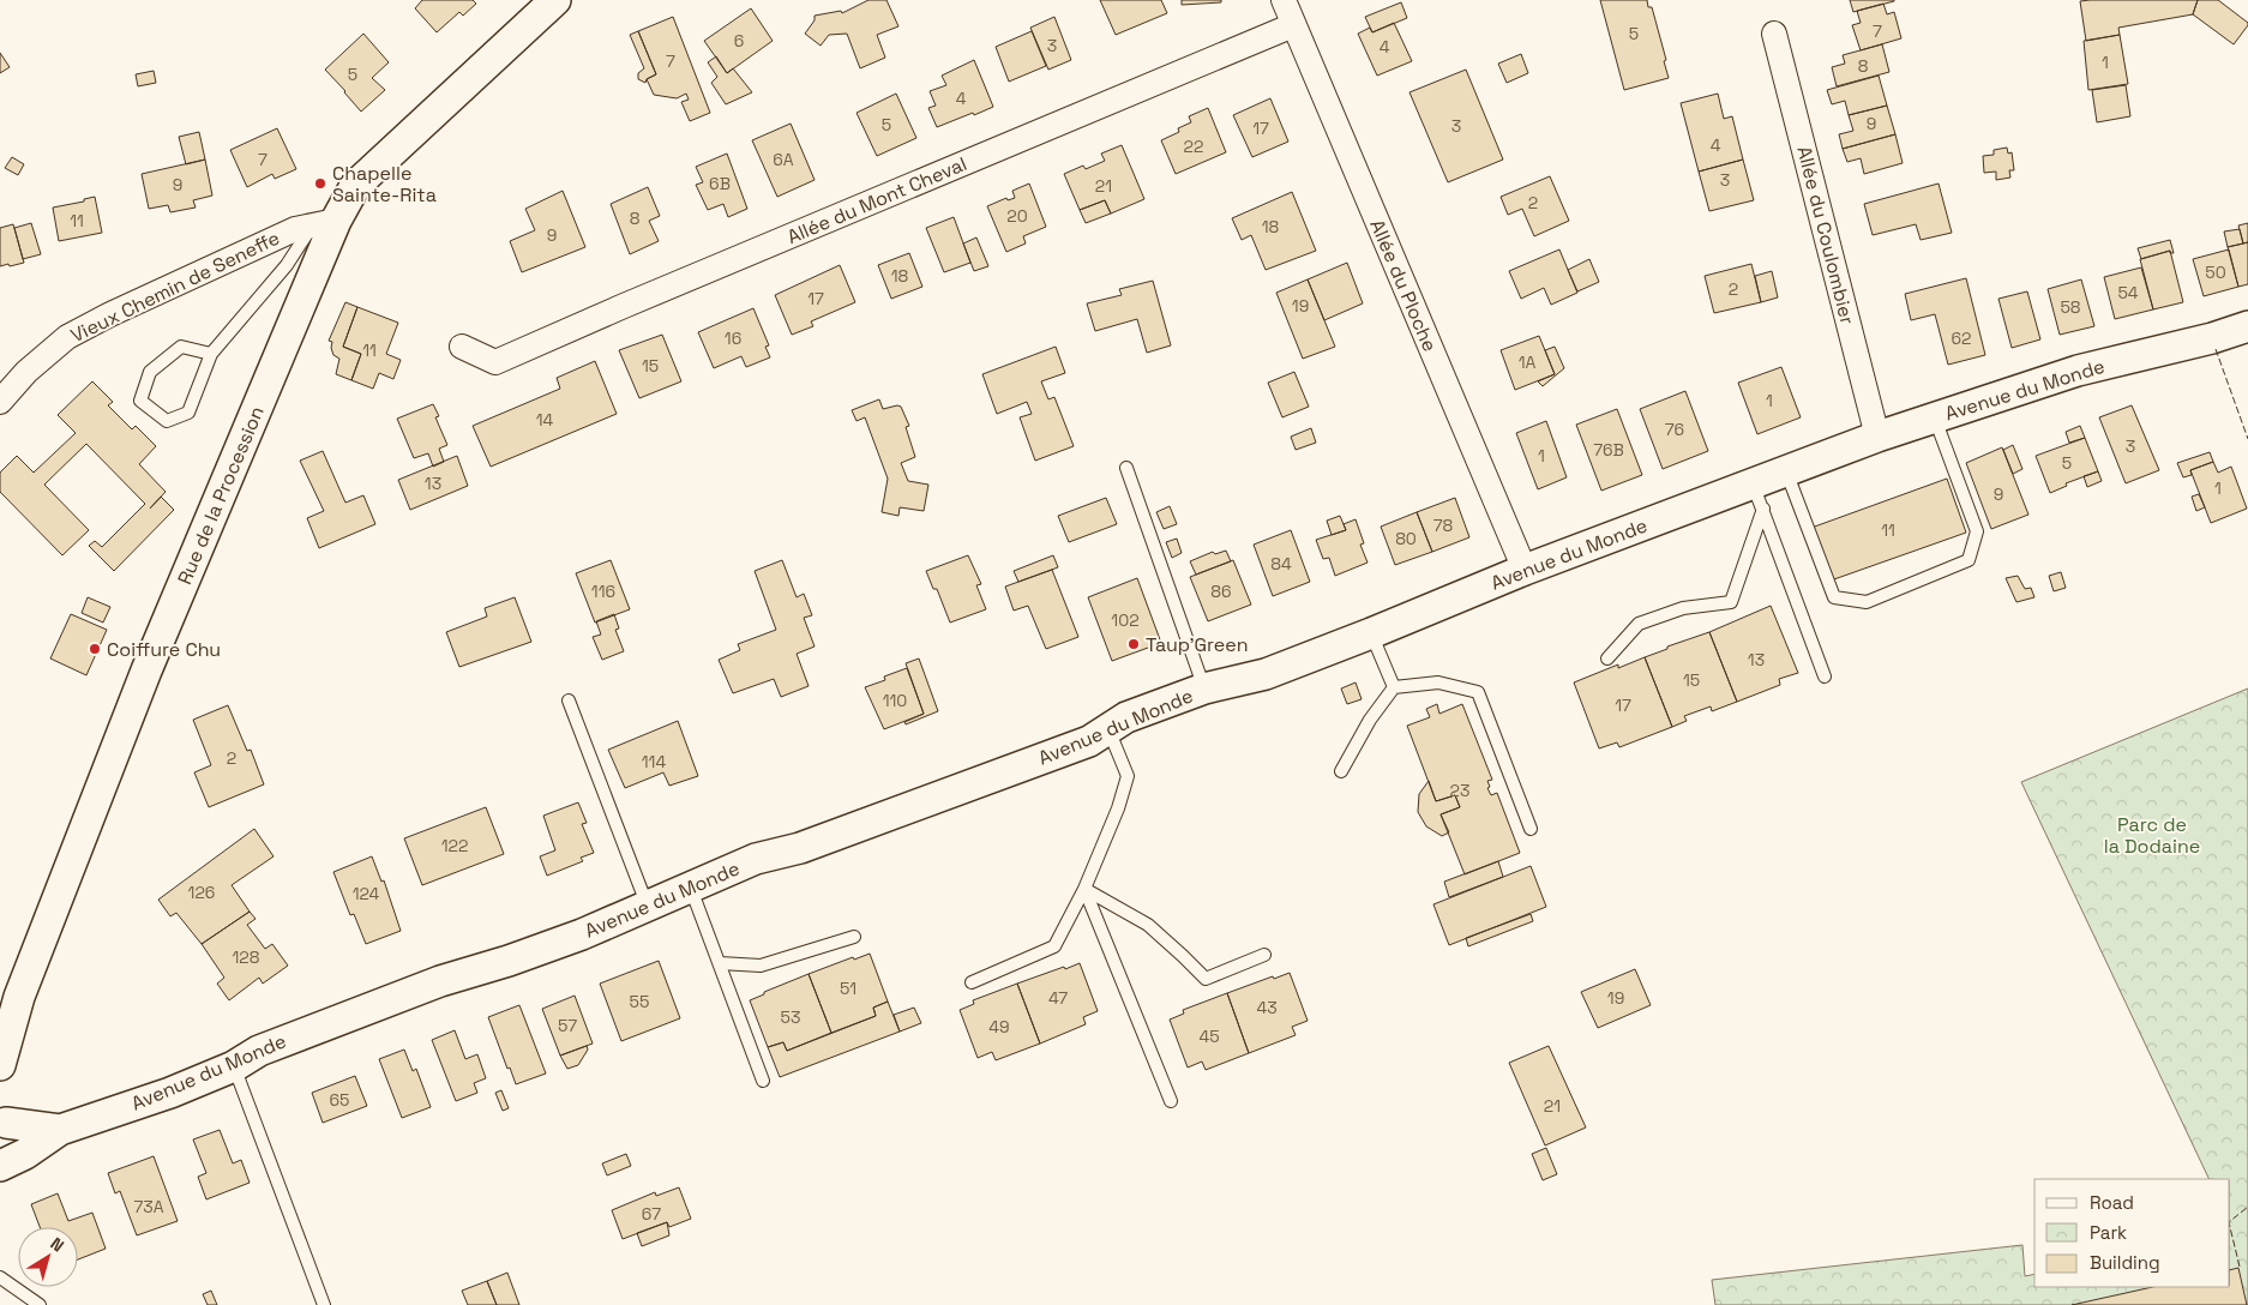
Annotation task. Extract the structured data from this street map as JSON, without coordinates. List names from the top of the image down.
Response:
{
  "streets": {
    "street": [
      "Allée du Mont Cheval",
      "Allée du Coulombier",
      "Allée du Ploche",
      "Vieux Chemin de Seneffe",
      "Avenue du Monde",
      "Rue de la Procession"
    ]
  },
  "crossings": [
    ["Allée du Mont Cheval", "Allée du Ploche"],
    ["Allée du Coulombier", "Avenue du Monde"],
    ["Allée du Ploche", "Avenue du Monde"],
    ["Vieux Chemin de Seneffe", "Rue de la Procession"]
  ],
  "parks": ["Parc de la Dodaine"],
  "places": ["Chapelle Sainte-Rita", "Taup’Green", "Coiffure Chu"],
  "house_numbers": [
    "7",
    "5",
    "6",
    "3",
    "4",
    "7",
    "1",
    "8",
    "5",
    "4",
    "9",
    "5",
    "3",
    "17",
    "4",
    "22",
    "7",
    "6A",
    "3",
    "6B",
    "9",
    "21",
    "2",
    "20",
    "8",
    "11",
    "18",
    "9",
    "50",
    "18",
    "2",
    "54",
    "17",
    "19",
    "58",
    "16",
    "62",
    "11",
    "1A",
    "15",
    "1",
    "14",
    "76",
    "3",
    "76B",
    "1",
    "5",
    "13",
    "1",
    "9",
    "78",
    "11",
    "80",
    "84",
    "116",
    "86",
    "102",
    "13",
    "15",
    "110",
    "17",
    "2",
    "114",
    "23",
    "122",
    "126",
    "124",
    "128",
    "51",
    "47",
    "19",
    "55",
    "43",
    "53",
    "57",
    "49",
    "45",
    "65",
    "21",
    "73A",
    "67"
  ],
  "legend": ["Road", "Park", "Building"],
  "north": "top right"
}
